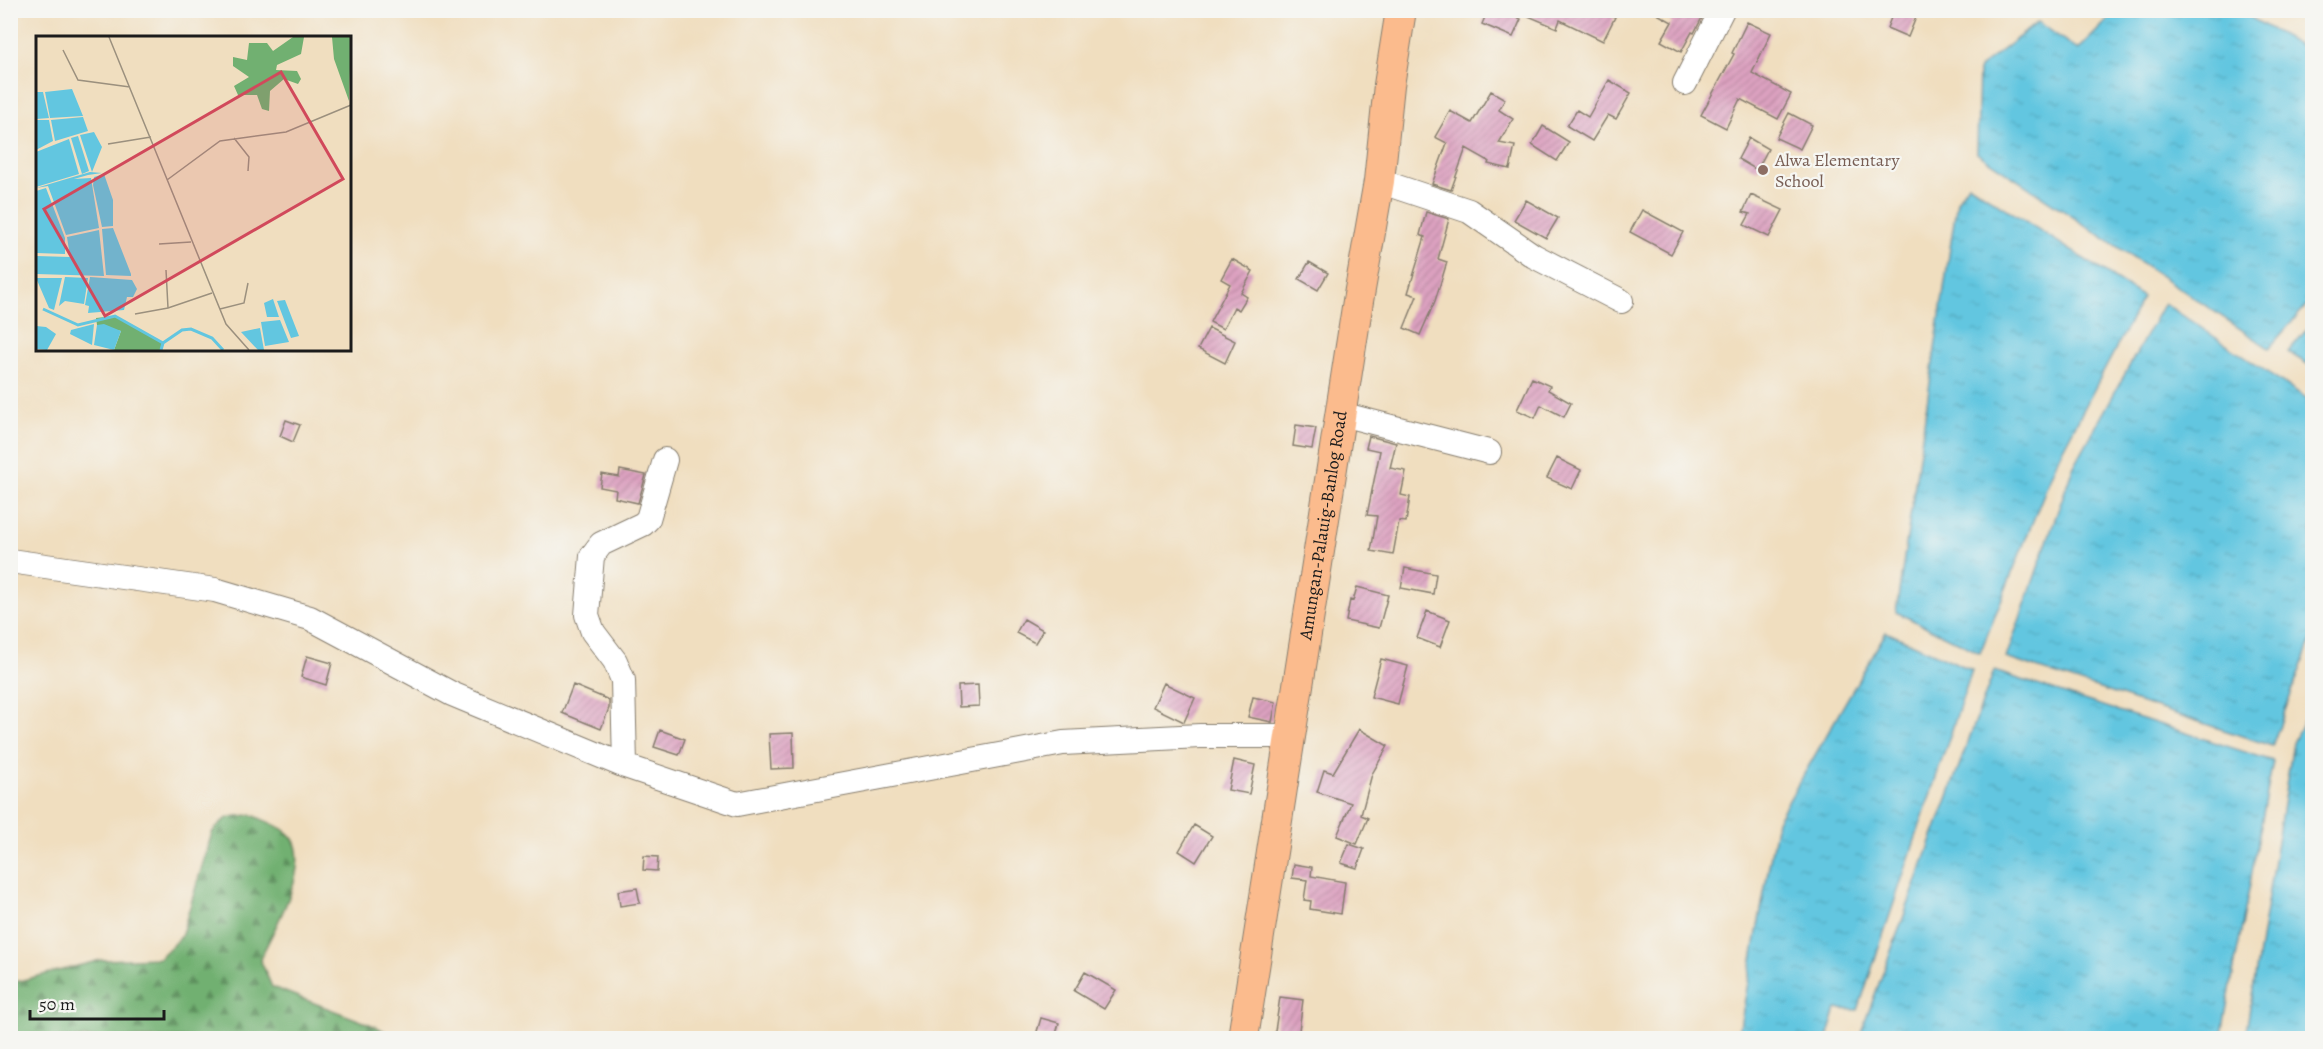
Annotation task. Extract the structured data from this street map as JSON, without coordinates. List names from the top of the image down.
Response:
{
  "streets": {
    "main road": ["Amungan-Palauig-Banlog Road"]
  },
  "places": ["Alwa Elementary School"],
  "scale_bar": "50 m"
}
